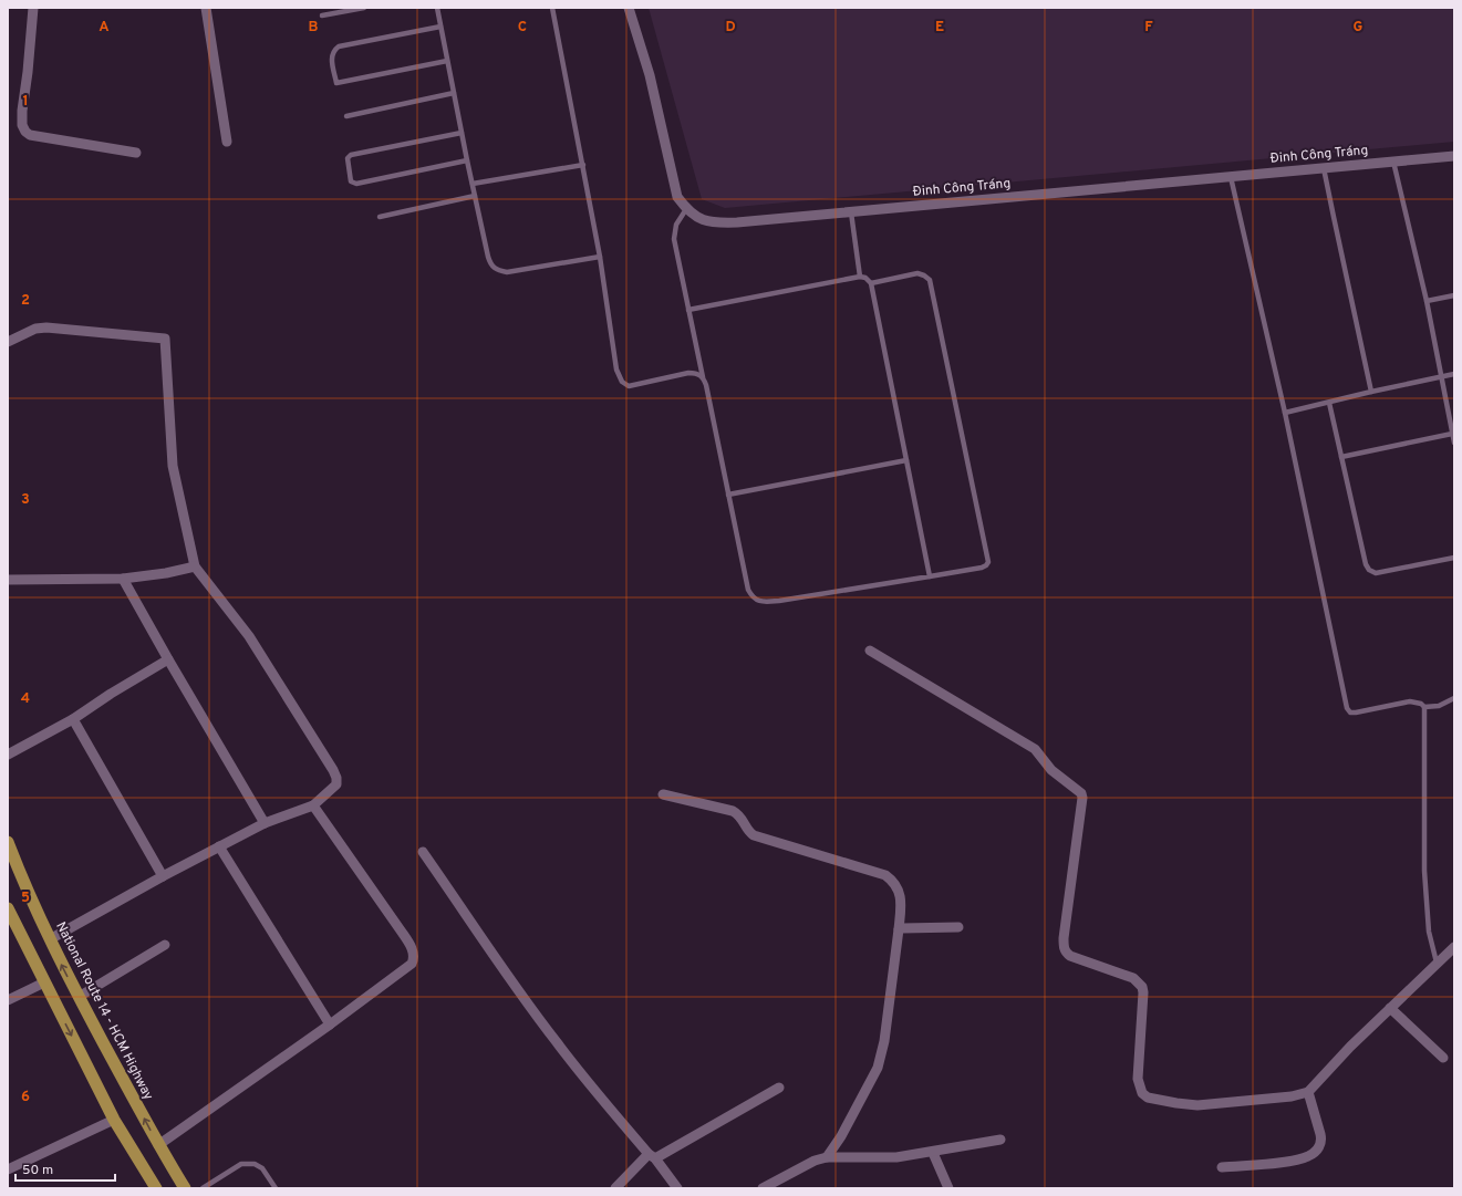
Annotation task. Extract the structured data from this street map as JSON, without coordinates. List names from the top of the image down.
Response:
{
  "streets": {
    "main road": ["National Route 14 - HCM Highway"],
    "street": ["Đinh Công Tráng"]
  },
  "scale_bar": "50 m",
  "grid": {
    "columns": [
      "A",
      "B",
      "C",
      "D",
      "E",
      "F",
      "G"
    ],
    "rows": [
      "1",
      "2",
      "3",
      "4",
      "5",
      "6"
    ]
  }
}
